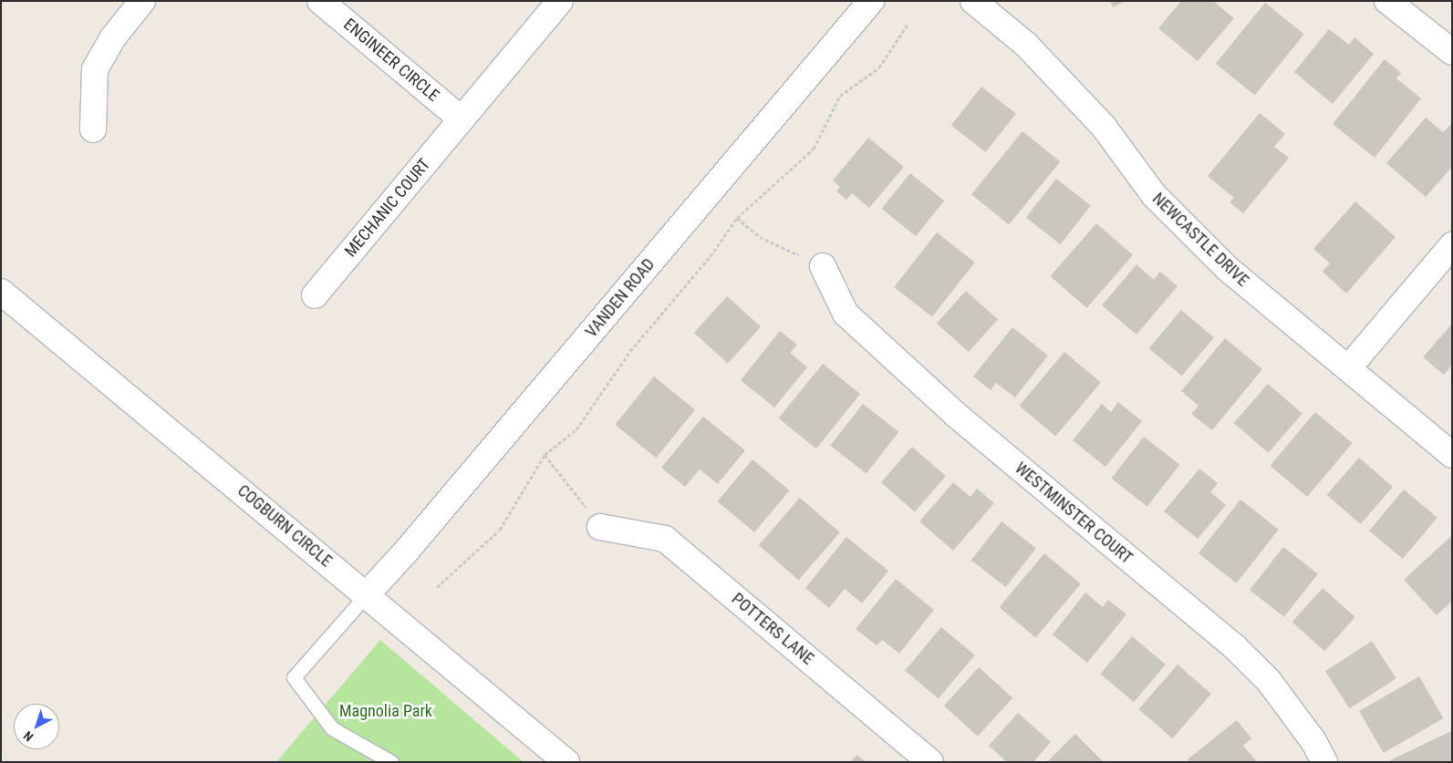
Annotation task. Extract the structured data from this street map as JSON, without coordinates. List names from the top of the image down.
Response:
{
  "streets": {
    "street": [
      "ENGINEER CIRCLE",
      "MECHANIC COURT",
      "NEWCASTLE DRIVE",
      "VANDEN ROAD",
      "WESTMINSTER COURT",
      "COGBURN CIRCLE",
      "POTTERS LANE"
    ]
  },
  "crossings": [
    ["ENGINEER CIRCLE", "MECHANIC COURT"],
    ["VANDEN ROAD", "COGBURN CIRCLE"]
  ],
  "parks": ["Magnolia Park"],
  "north": "bottom left"
}
